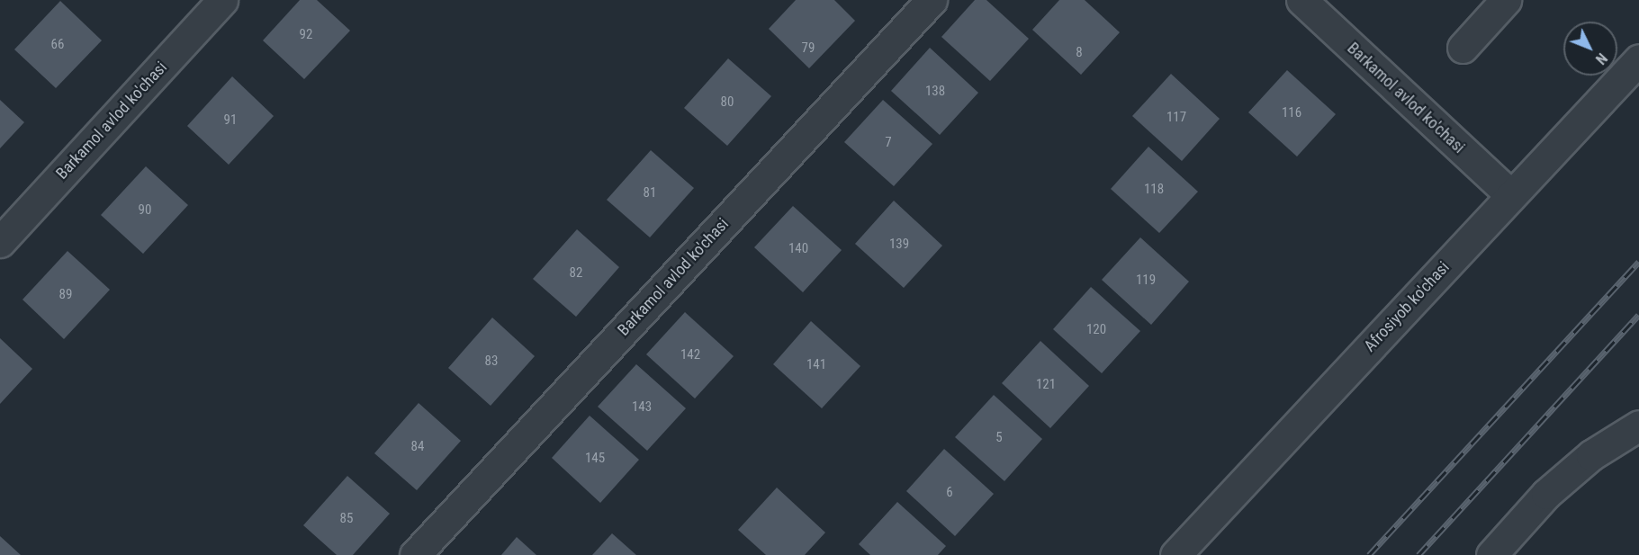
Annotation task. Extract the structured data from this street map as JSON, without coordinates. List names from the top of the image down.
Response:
{
  "streets": {
    "street": ["Barkamol avlod ko'chasi", "Afrosiyob ko'chasi"]
  },
  "crossings": [
    ["Barkamol avlod ko'chasi", "Afrosiyob ko'chasi"]
  ],
  "house_numbers": [
    "92",
    "66",
    "79",
    "8",
    "138",
    "80",
    "116",
    "117",
    "91",
    "7",
    "118",
    "81",
    "90",
    "139",
    "140",
    "82",
    "119",
    "89",
    "120",
    "142",
    "83",
    "141",
    "121",
    "143",
    "5",
    "84",
    "145",
    "6",
    "85"
  ],
  "north": "bottom right"
}
